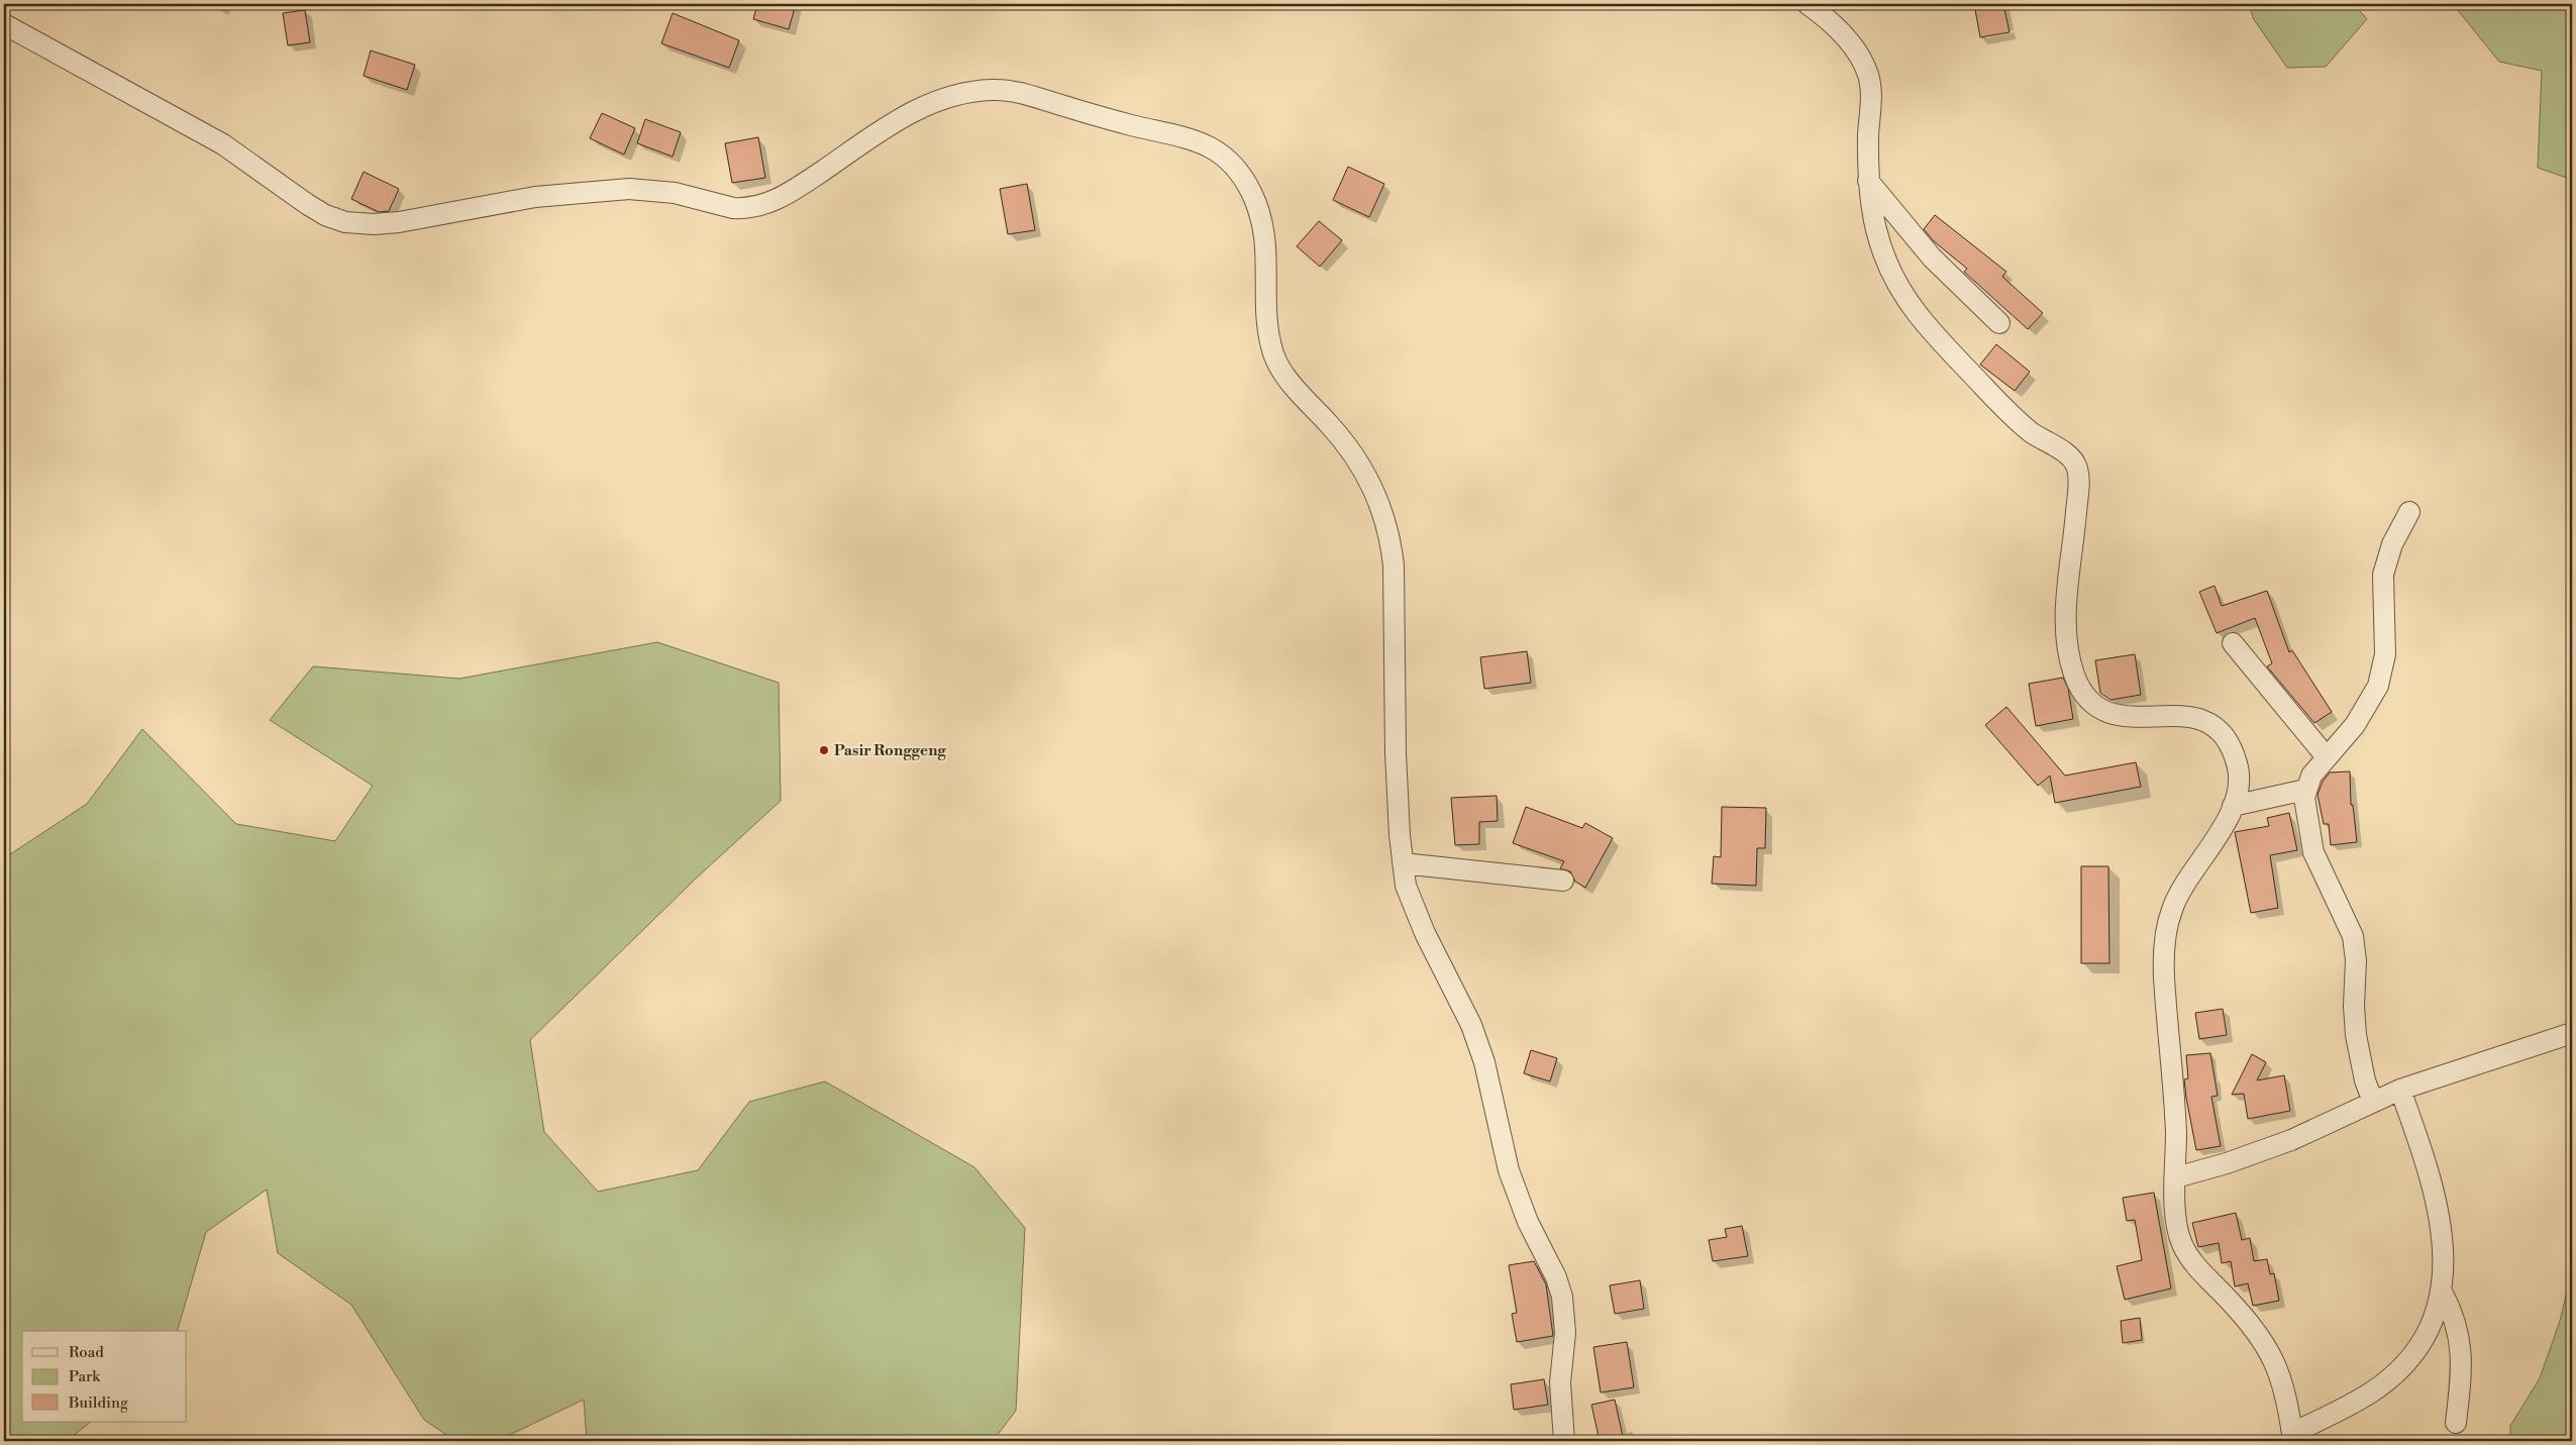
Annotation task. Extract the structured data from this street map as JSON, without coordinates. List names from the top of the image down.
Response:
{
  "places": ["Pasir Ronggeng"],
  "legend": ["Road", "Park", "Building"]
}
